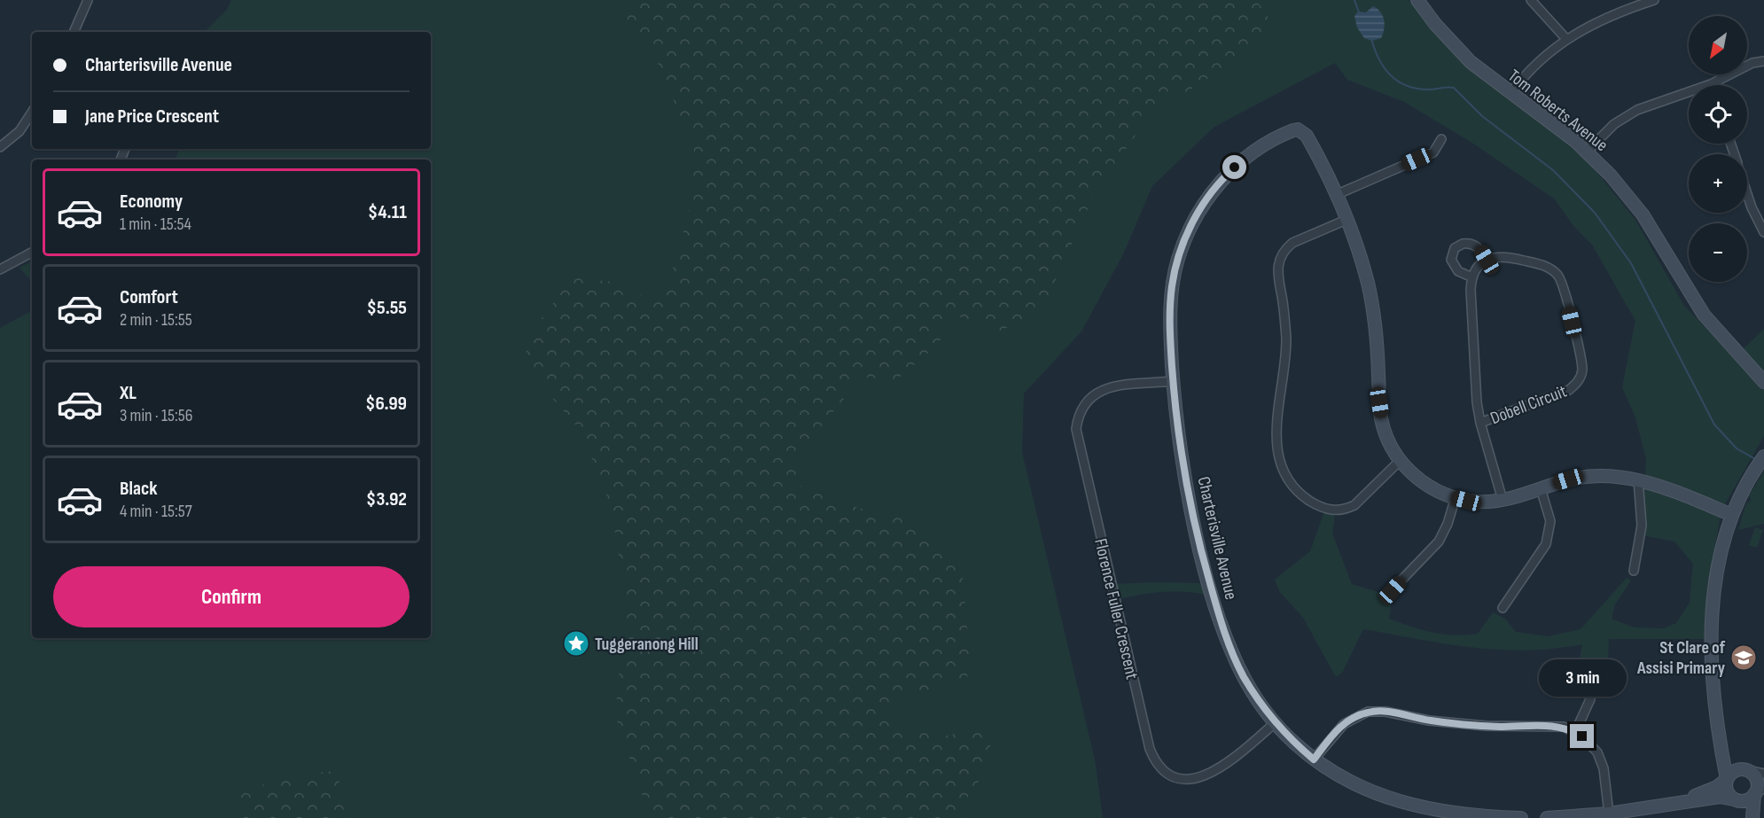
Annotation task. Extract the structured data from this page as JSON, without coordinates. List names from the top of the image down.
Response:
{
  "streets": {
    "street": [
      "Tom Roberts Avenue",
      "Dobell Circuit",
      "Charterisville Avenue",
      "Florence Fuller Crescent"
    ]
  },
  "crossings": [
    ["Charterisville Avenue", "Florence Fuller Crescent"]
  ],
  "places": {
    "place": ["Tuggeranong Hill"],
    "school or university": ["St Clare of Assisi Primary"]
  },
  "north": "bottom left",
  "page": {
    "map_buttons": ["+", "−"],
    "banner": ["Charterisville Avenue", "Jane Price Crescent"],
    "list": [
      {
        "name": "Economy",
        "note": "1 min · 15:54",
        "value": "$4.11"
      },
      {
        "name": "Comfort",
        "note": "2 min · 15:55",
        "value": "$5.55"
      },
      {
        "name": "XL",
        "note": "3 min · 15:56",
        "value": "$6.99"
      },
      {
        "name": "Black",
        "note": "4 min · 15:57",
        "value": "$3.92"
      }
    ],
    "buttons": "Confirm",
    "bubble": "3 min"
  }
}
